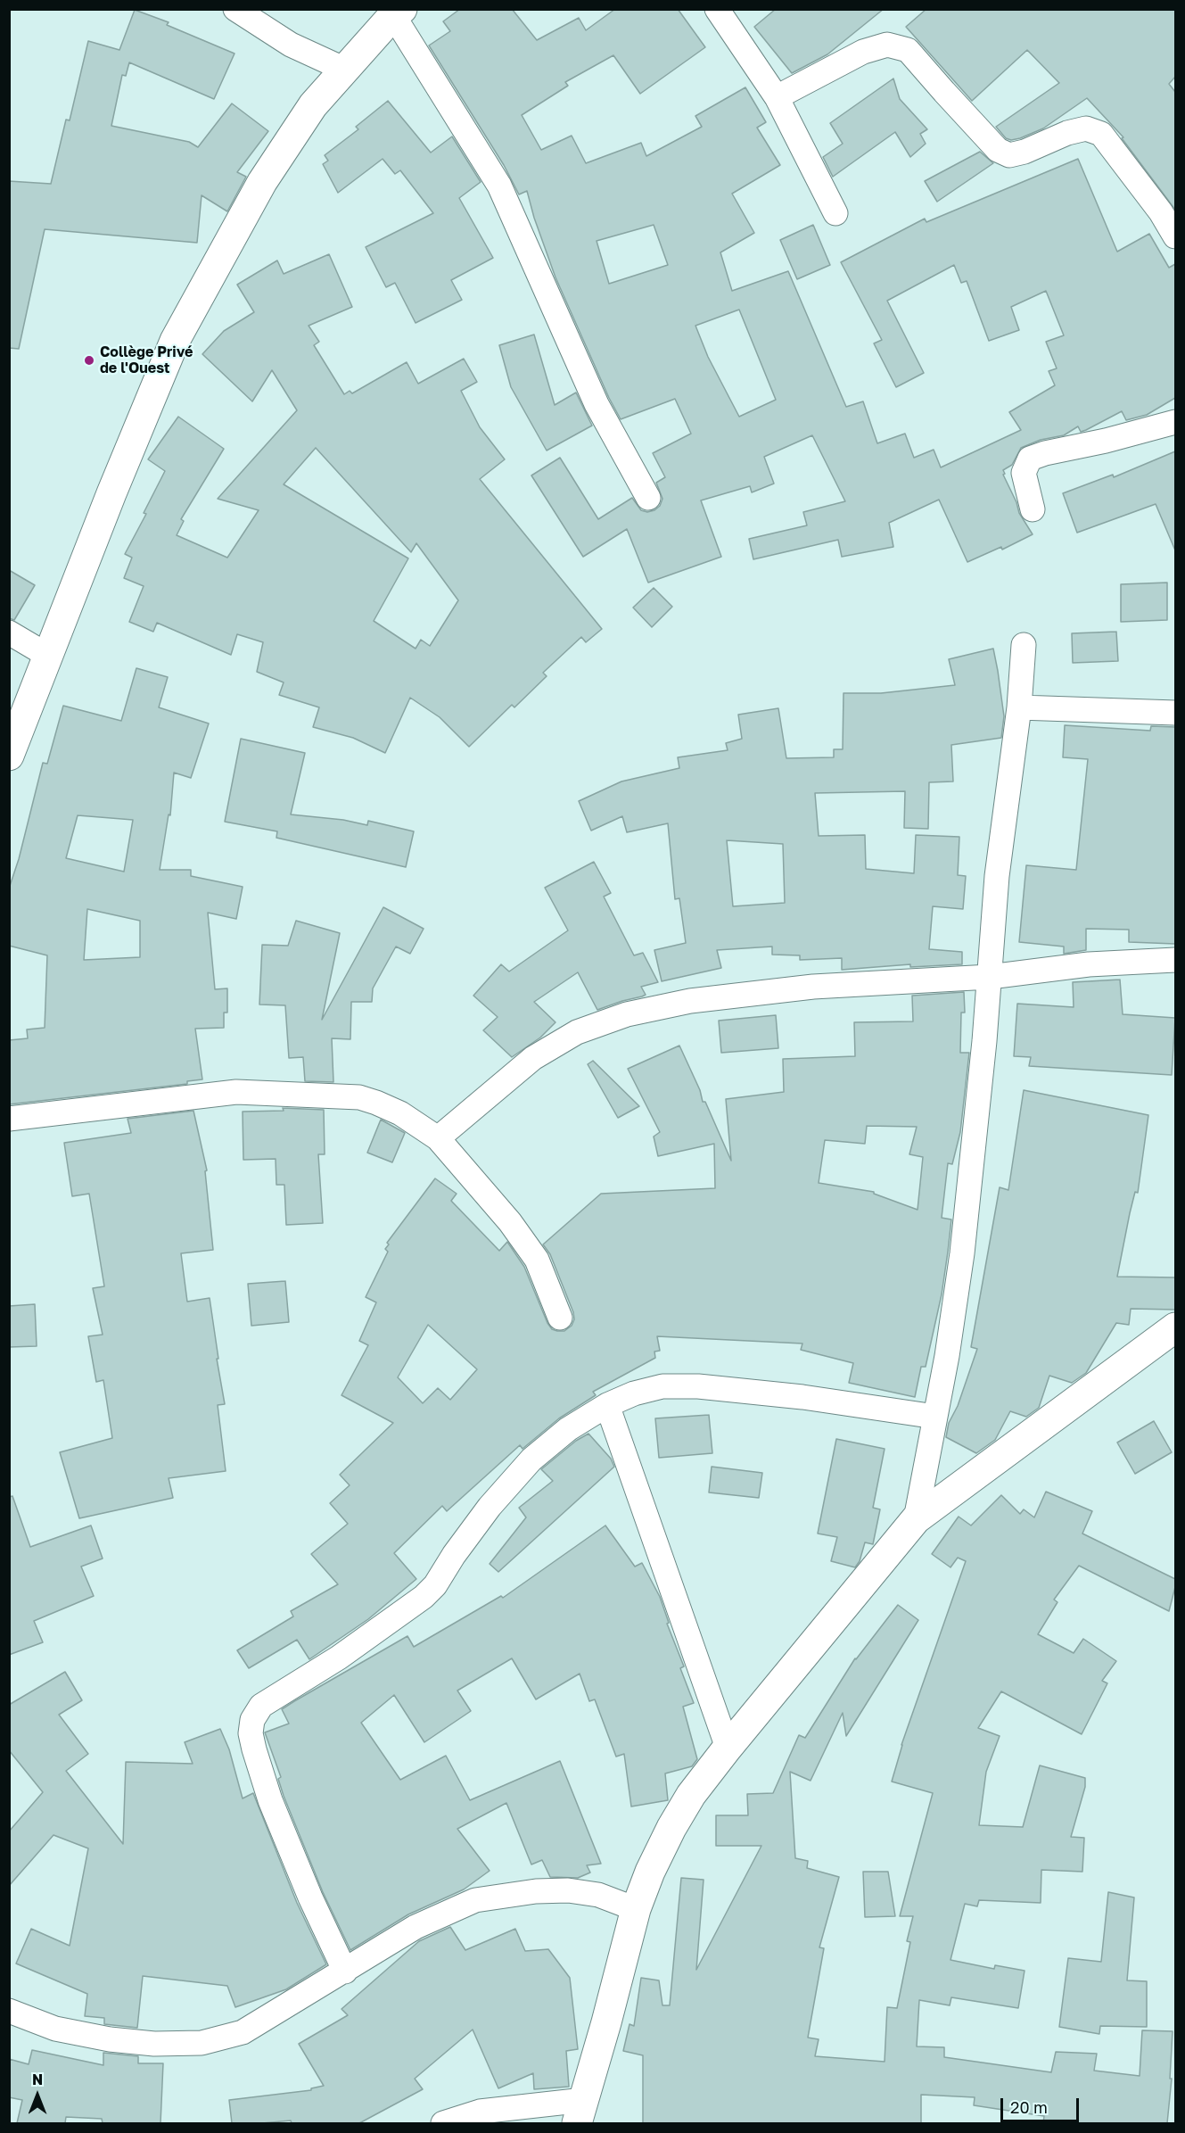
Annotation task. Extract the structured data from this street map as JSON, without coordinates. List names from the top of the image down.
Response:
{
  "places": ["Collège Privé de l'Ouest"],
  "scale_bar": "20 m",
  "north": "top"
}
